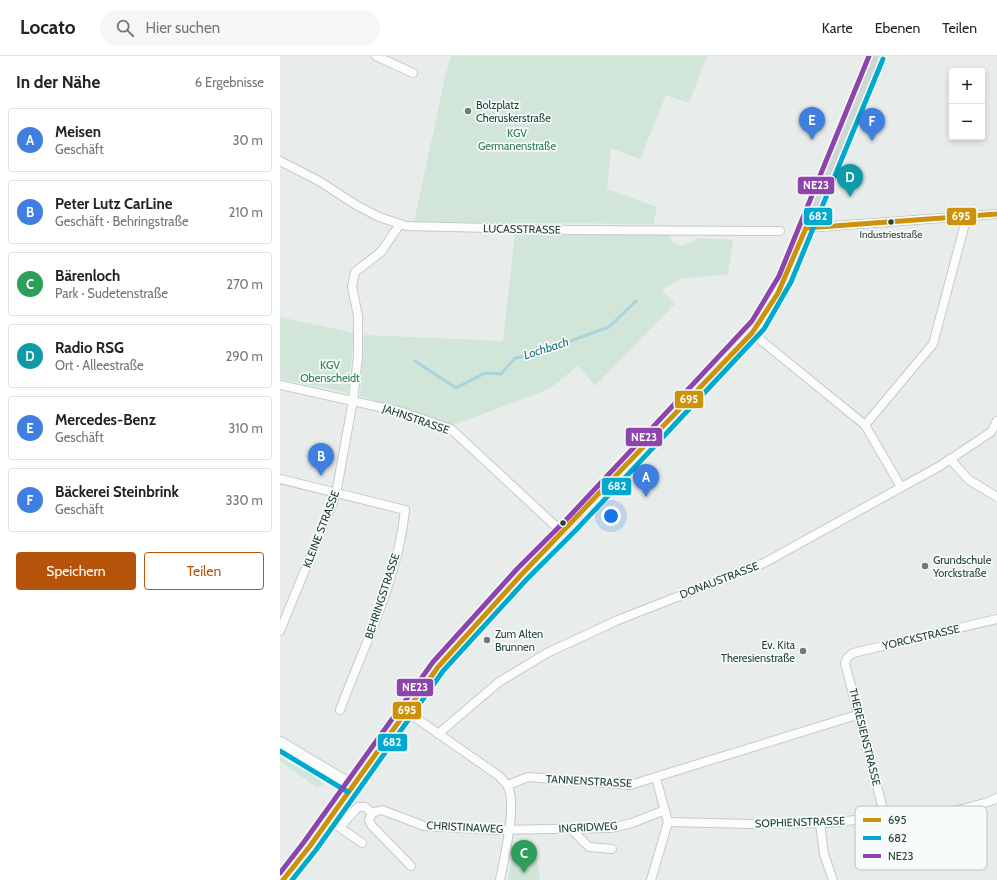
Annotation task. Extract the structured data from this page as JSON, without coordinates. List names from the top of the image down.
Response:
{
  "streets": {
    "street": [
      "LUCASSTRASSE",
      "JAHNSTRASSE",
      "KLEINE STRASSE",
      "DONAUSTRASSE",
      "BEHRINGSTRASSE",
      "YORCKSTRASSE",
      "THERESIENSTRASSE",
      "TANNENSTRASSE",
      "SOPHIENSTRASSE",
      "CHRISTINAWEG",
      "INGRIDWEG"
    ]
  },
  "crossings": [
    ["LUCASSTRASSE", "KLEINE STRASSE"],
    ["JAHNSTRASSE", "KLEINE STRASSE"],
    ["KLEINE STRASSE", "BEHRINGSTRASSE"],
    ["YORCKSTRASSE", "THERESIENSTRASSE"],
    ["THERESIENSTRASSE", "TANNENSTRASSE"],
    ["CHRISTINAWEG", "INGRIDWEG"]
  ],
  "water": ["Lochbach"],
  "parks": ["KGV Germanenstraße", "KGV Obenscheidt"],
  "places": [
    "Bolzplatz Cheruskerstraße",
    "Industriestraße",
    "Grundschule Yorckstraße",
    "Zum Alten Brunnen",
    "Ev. Kita Theresienstraße"
  ],
  "lines": ["transit line NE23", "transit line 682", "transit line 695"],
  "legend": ["695", "682", "NE23"],
  "page": {
    "header": "Locato",
    "search": "Hier suchen",
    "nav": ["Karte", "Ebenen", "Teilen"],
    "heading": ["In der Nähe", "6 Ergebnisse"],
    "map_buttons": ["+", "−"],
    "pins": [
      "E",
      "F",
      "D",
      "B",
      "A",
      "C"
    ],
    "list": [
      {
        "mark": "A",
        "name": "Meisen",
        "note": "Geschäft",
        "value": "30 m"
      },
      {
        "mark": "B",
        "name": "Peter Lutz CarLine",
        "note": "Geschäft · Behringstraße",
        "value": "210 m"
      },
      {
        "mark": "C",
        "name": "Bärenloch",
        "note": "Park · Sudetenstraße",
        "value": "270 m"
      },
      {
        "mark": "D",
        "name": "Radio RSG",
        "note": "Ort · Alleestraße",
        "value": "290 m"
      },
      {
        "mark": "E",
        "name": "Mercedes-Benz",
        "note": "Geschäft",
        "value": "310 m"
      },
      {
        "mark": "F",
        "name": "Bäckerei Steinbrink",
        "note": "Geschäft",
        "value": "330 m"
      }
    ],
    "buttons": ["Speichern", "Teilen"]
  }
}
